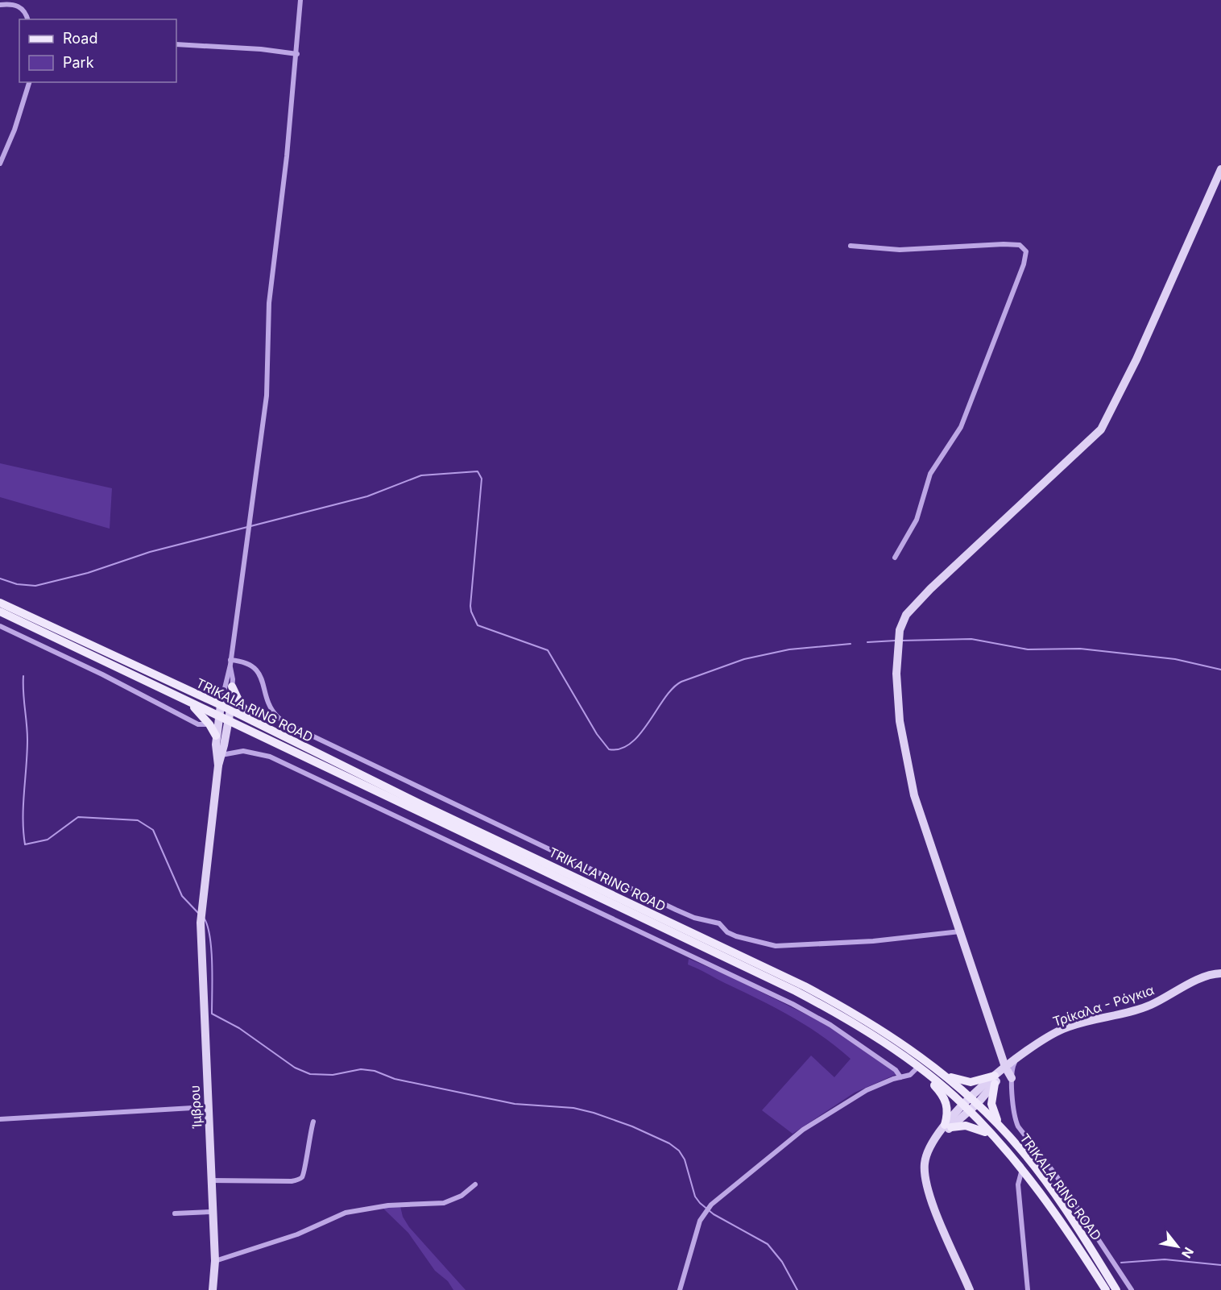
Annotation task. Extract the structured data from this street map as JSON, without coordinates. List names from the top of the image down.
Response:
{
  "streets": {
    "main road": ["TRIKALA RING ROAD"],
    "street": ["Τρίκαλα - Ρόγκια", "Ίμβρου"]
  },
  "crossings": [
    ["TRIKALA RING ROAD", "Τρίκαλα - Ρόγκια"]
  ],
  "legend": ["Road", "Park"],
  "north": "bottom right"
}
